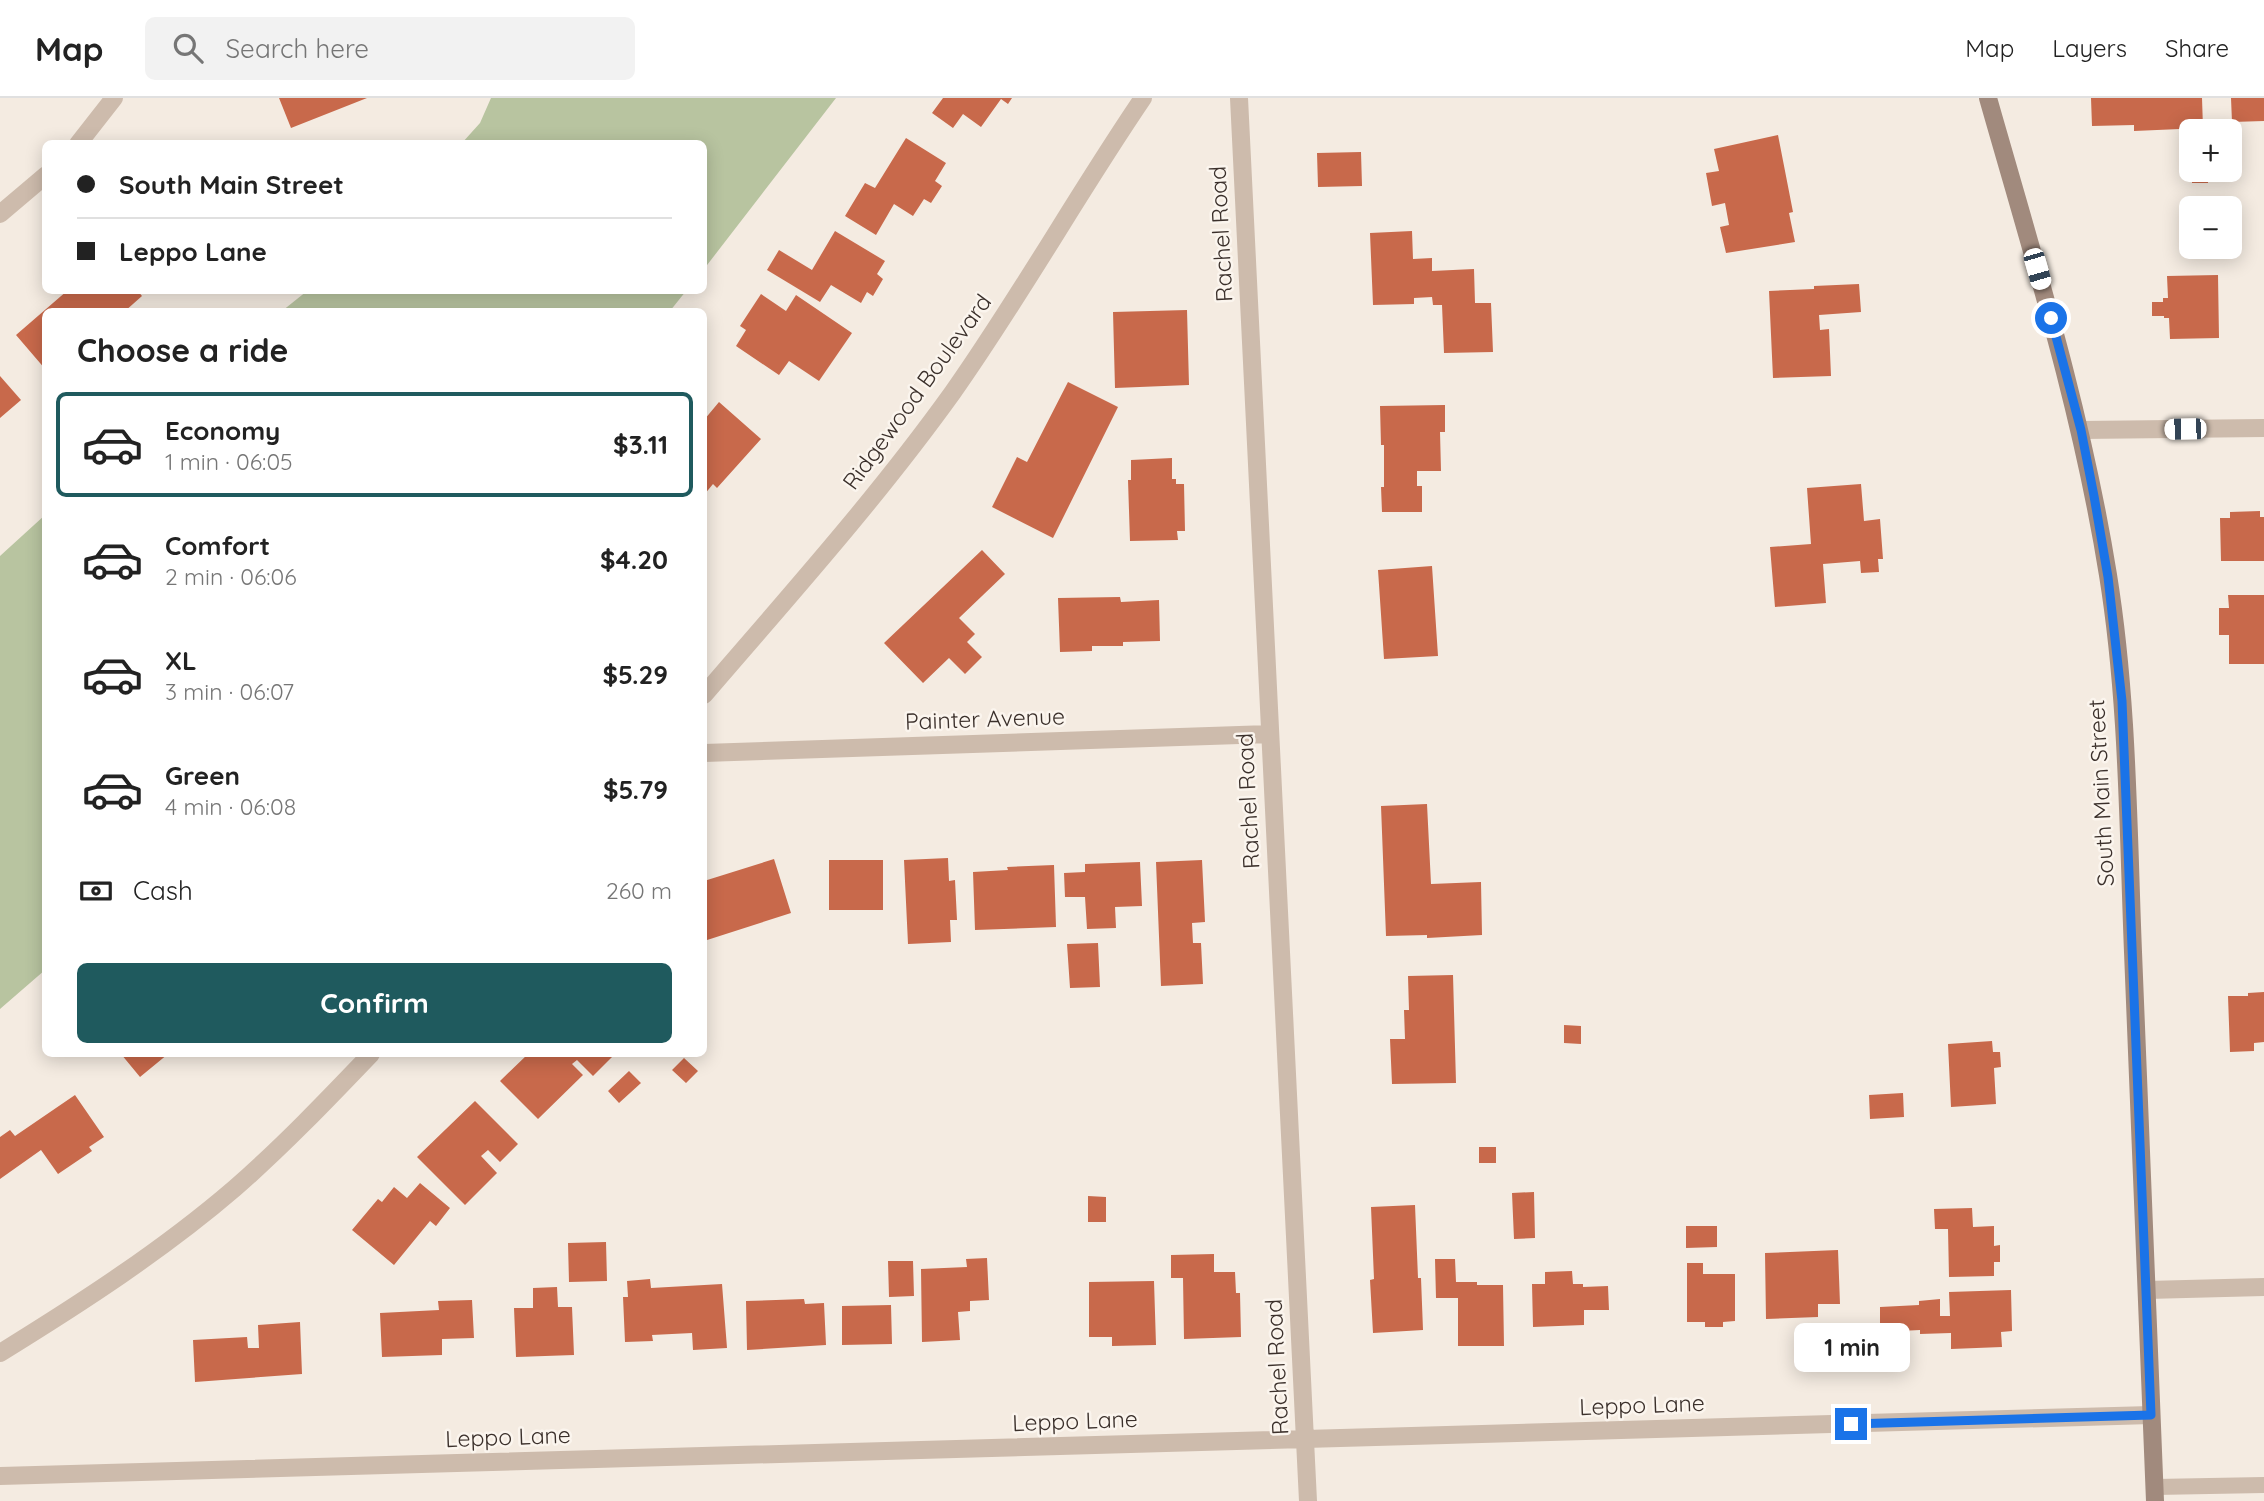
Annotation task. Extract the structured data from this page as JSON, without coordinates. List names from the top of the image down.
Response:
{
  "streets": {
    "street": [
      "Rachel Road",
      "Ridgewood Boulevard",
      "Painter Avenue",
      "South Main Street",
      "Leppo Lane"
    ]
  },
  "crossings": [
    ["Rachel Road", "Painter Avenue"],
    ["Rachel Road", "Leppo Lane"],
    ["South Main Street", "Leppo Lane"]
  ],
  "page": {
    "header": "Map",
    "search": "Search here",
    "nav": ["Map", "Layers", "Share"],
    "map_buttons": ["+", "−"],
    "banner": ["South Main Street", "Leppo Lane"],
    "heading": "Choose a ride",
    "list": [
      {
        "name": "Economy",
        "note": "1 min · 06:05",
        "value": "$3.11"
      },
      {
        "name": "Comfort",
        "note": "2 min · 06:06",
        "value": "$4.20"
      },
      {
        "name": "XL",
        "note": "3 min · 06:07",
        "value": "$5.29"
      },
      {
        "name": "Green",
        "note": "4 min · 06:08",
        "value": "$5.79"
      }
    ],
    "pay": ["Cash", "260 m"],
    "buttons": "Confirm",
    "bubble": "1 min"
  }
}
